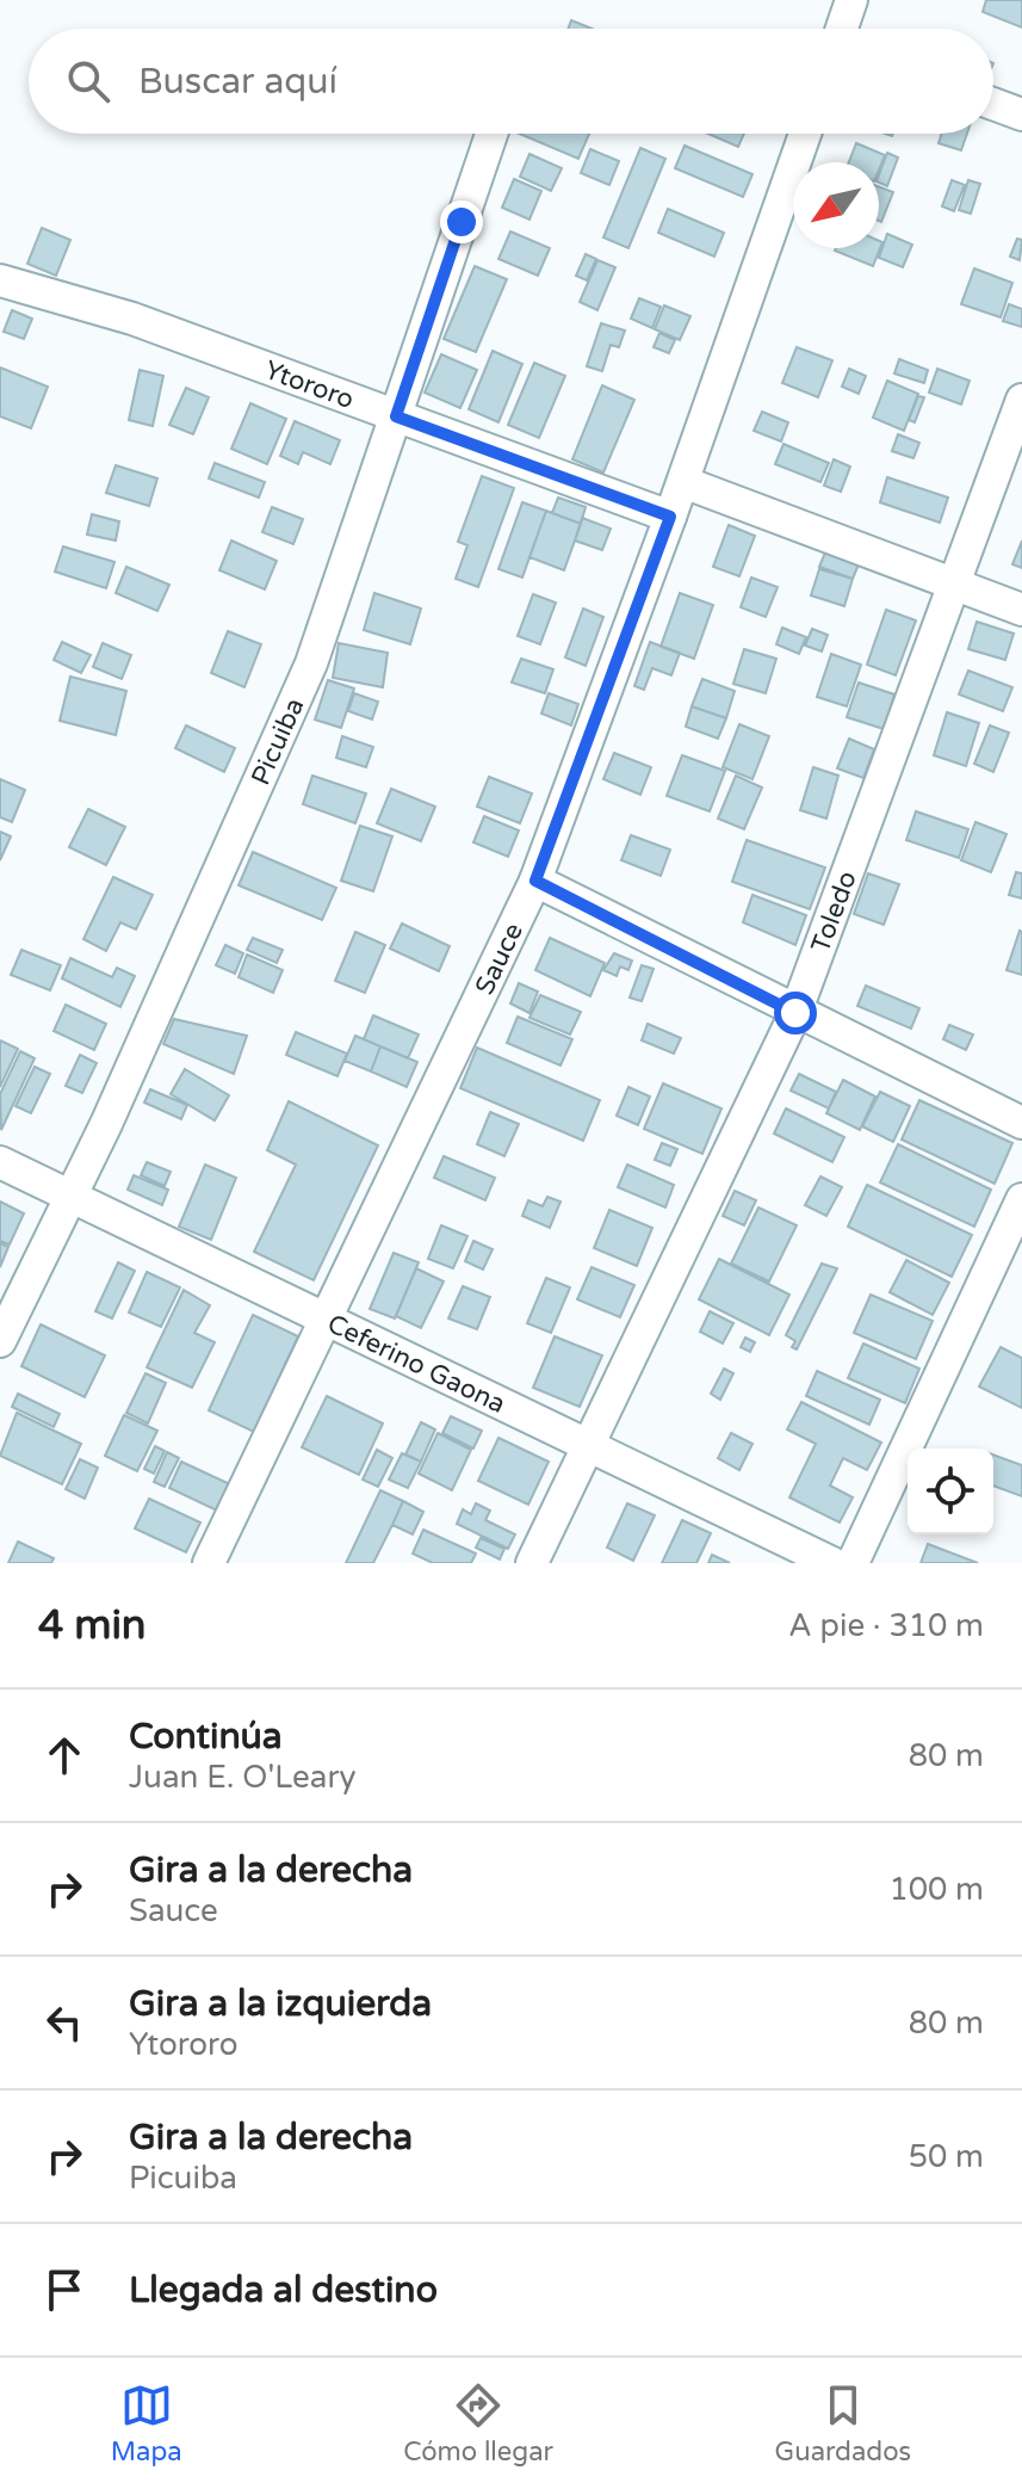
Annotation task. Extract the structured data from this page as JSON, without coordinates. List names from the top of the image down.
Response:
{
  "streets": {
    "street": [
      "Ytororo",
      "Picuiba",
      "Toledo",
      "Sauce",
      "Ceferino Gaona"
    ]
  },
  "crossings": [
    ["Ytororo", "Picuiba"],
    ["Ytororo", "Sauce"],
    ["Picuiba", "Ceferino Gaona"],
    ["Toledo", "Ceferino Gaona"],
    ["Sauce", "Ceferino Gaona"]
  ],
  "north": "bottom left",
  "page": {
    "search": "Buscar aquí",
    "heading": ["4 min", "A pie · 310 m"],
    "list": [
      ["Continúa", "Juan E. O'Leary", "80 m"],
      ["Gira a la derecha", "Sauce", "100 m"],
      ["Gira a la izquierda", "Ytororo", "80 m"],
      ["Gira a la derecha", "Picuiba", "50 m"],
      "Llegada al destino"
    ],
    "nav": ["Mapa", "Cómo llegar", "Guardados"]
  }
}
